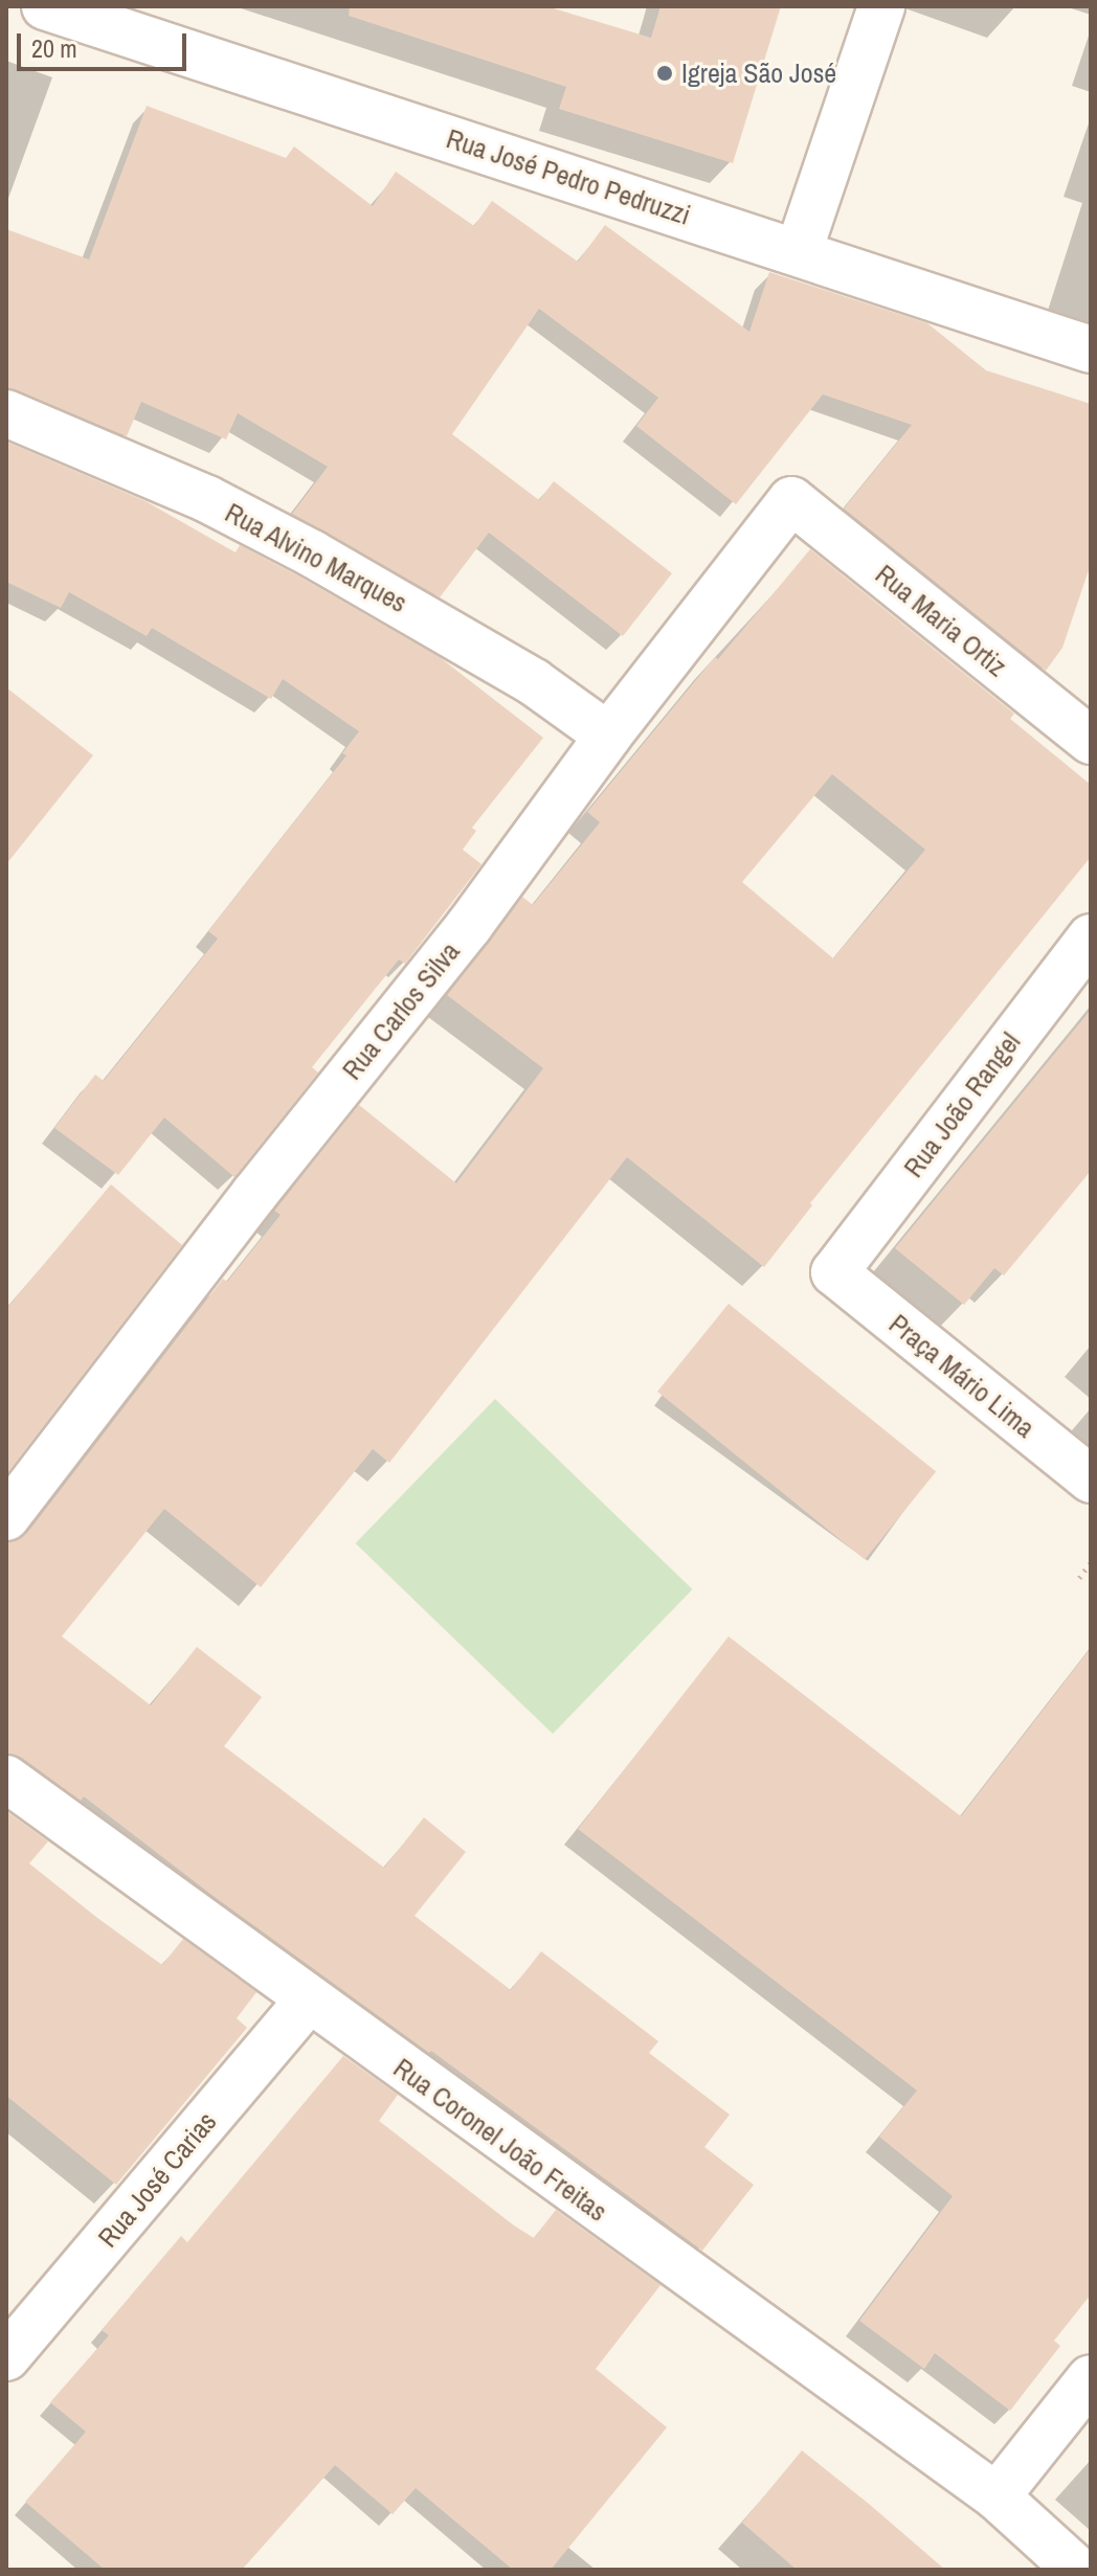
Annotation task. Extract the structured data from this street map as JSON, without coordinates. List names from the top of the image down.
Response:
{
  "streets": {
    "street": [
      "Rua José Pedro Pedruzzi",
      "Rua Alvino Marques",
      "Rua Maria Ortiz",
      "Rua Carlos Silva",
      "Rua João Rangel",
      "Praça Mário Lima",
      "Rua Coronel João Freitas",
      "Rua José Carias"
    ]
  },
  "crossings": [
    ["Rua Alvino Marques", "Rua Carlos Silva"],
    ["Rua Maria Ortiz", "Rua Carlos Silva"],
    ["Rua João Rangel", "Praça Mário Lima"],
    ["Rua Coronel João Freitas", "Rua José Carias"]
  ],
  "places": ["Igreja São José"],
  "scale_bar": "20 m"
}
